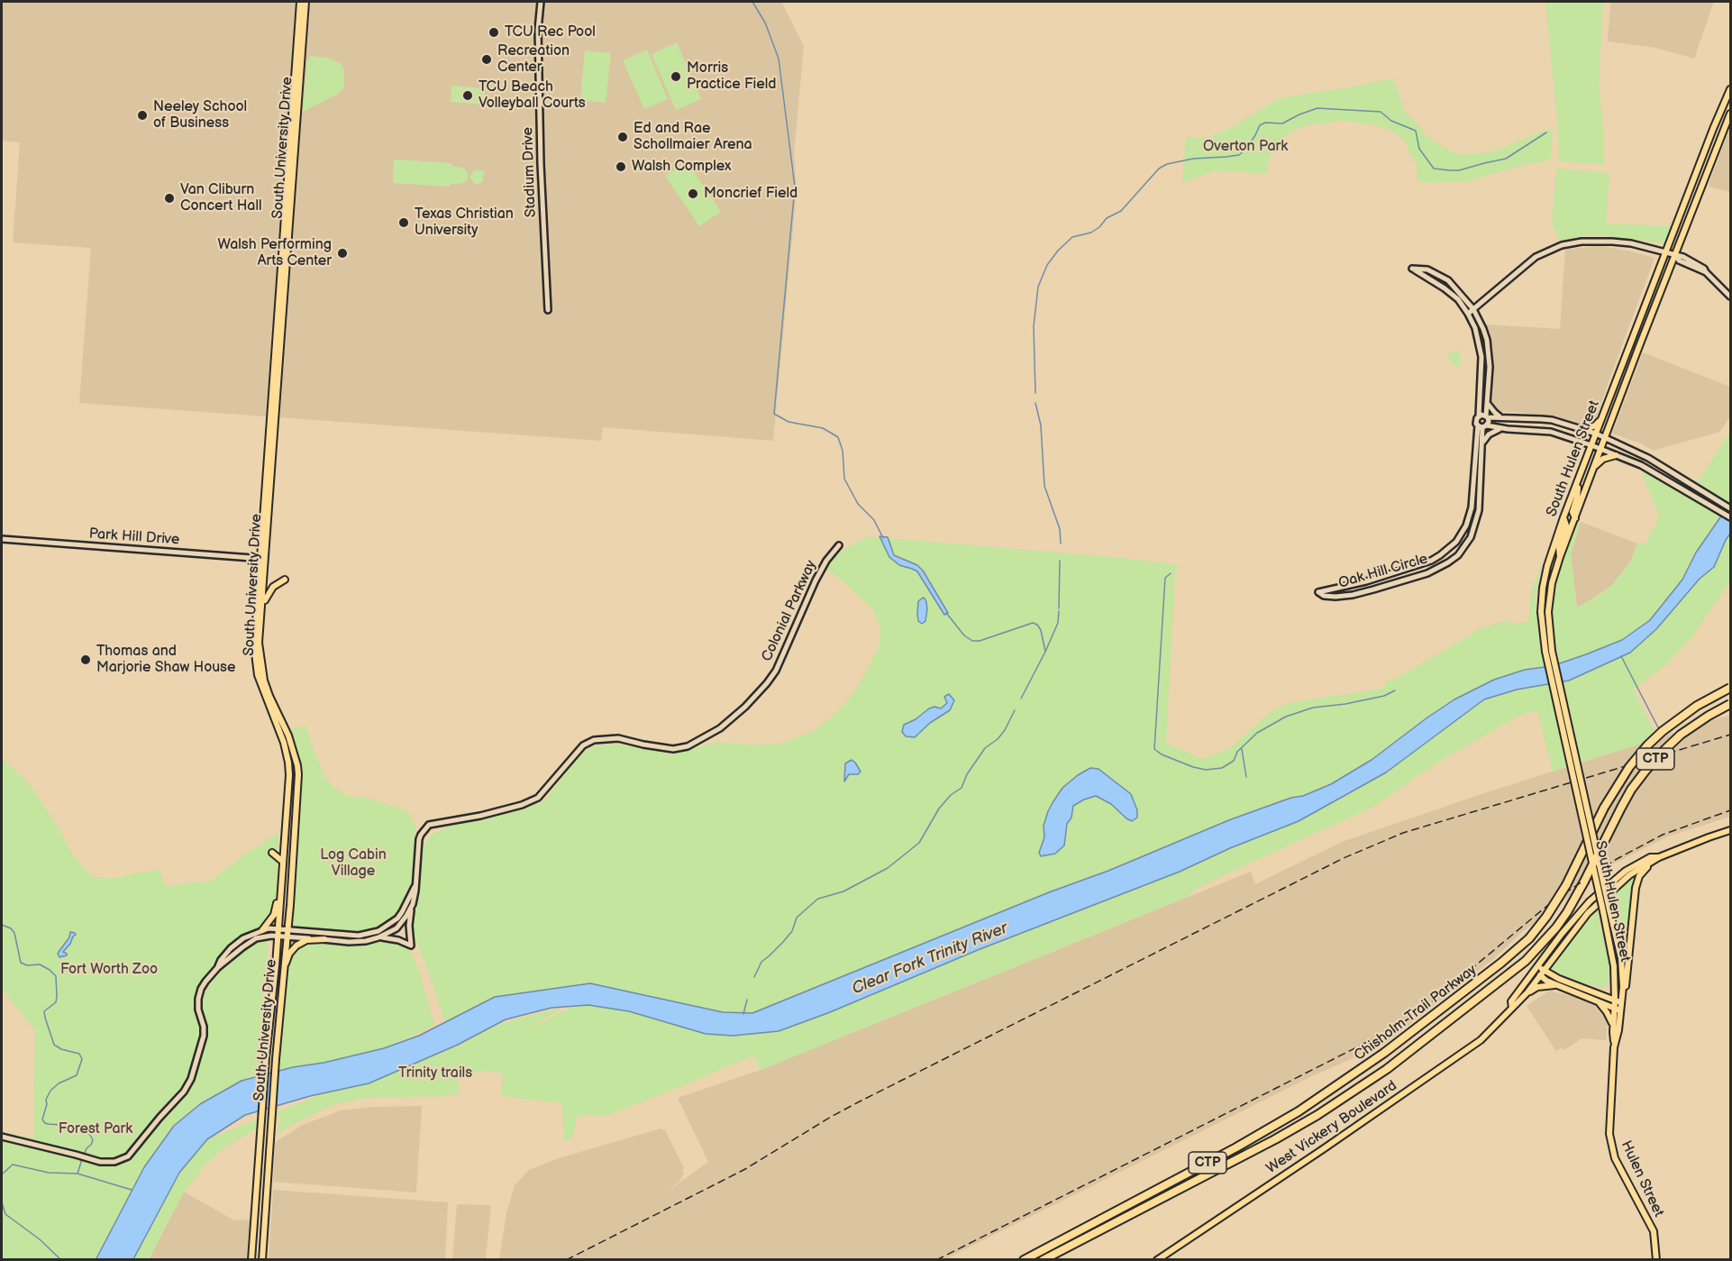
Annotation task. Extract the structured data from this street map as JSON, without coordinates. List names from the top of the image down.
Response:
{
  "streets": {
    "highway": ["CTP", "Chisholm Trail Parkway"],
    "main road": [
      "South University Drive",
      "South Hulen Street",
      "West Vickery Boulevard",
      "Hulen Street"
    ],
    "street": [
      "Stadium Drive",
      "Park Hill Drive",
      "Oak Hill Circle",
      "Colonial Parkway"
    ]
  },
  "crossings": [
    ["South University Drive", "Park Hill Drive"],
    ["South Hulen Street", "Hulen Street"]
  ],
  "water": ["Clear Fork Trinity River"],
  "parks": [
    "Overton Park",
    "Log Cabin Village",
    "Fort Worth Zoo",
    "Trinity trails",
    "Forest Park"
  ],
  "places": [
    "TCU Rec Pool",
    "Recreation Center",
    "Morris Practice Field",
    "TCU Beach Volleyball Courts",
    "Neeley School of Business",
    "Ed and Rae Schollmaier Arena",
    "Walsh Complex",
    "Moncrief Field",
    "Van Cliburn Concert Hall",
    "Texas Christian University",
    "Walsh Performing Arts Center",
    "Thomas and Marjorie Shaw House"
  ]
}
